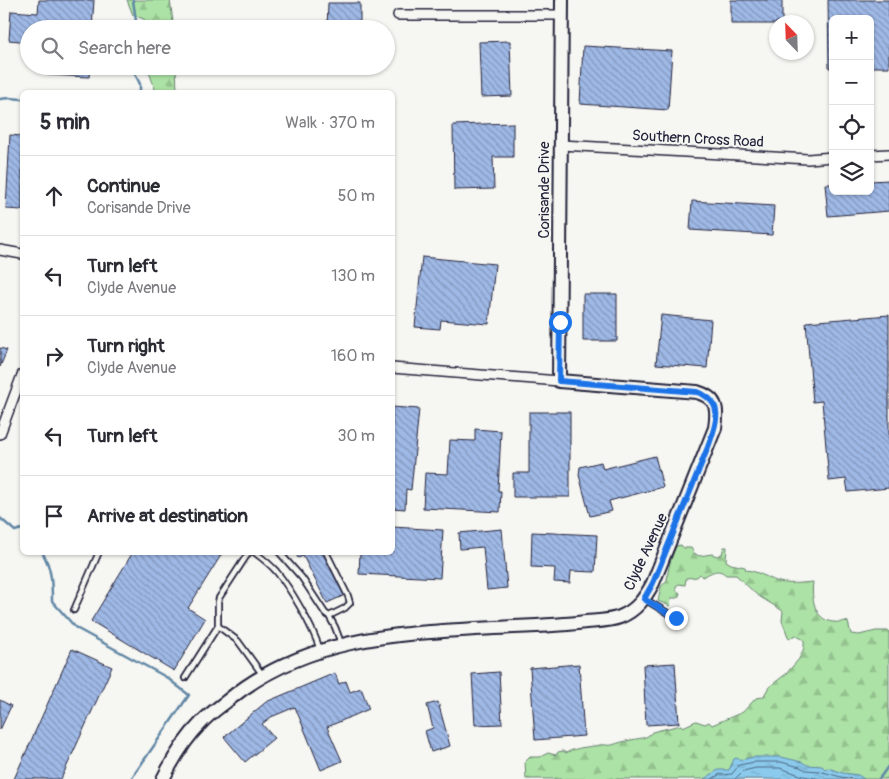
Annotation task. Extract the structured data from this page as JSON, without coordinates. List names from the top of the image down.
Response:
{
  "streets": {
    "street": ["Southern Cross Road", "Corisande Drive", "Clyde Avenue"]
  },
  "crossings": [
    ["Southern Cross Road", "Corisande Drive"],
    ["Corisande Drive", "Clyde Avenue"]
  ],
  "north": "top left",
  "page": {
    "map_buttons": ["+", "−"],
    "search": "Search here",
    "heading": ["5 min", "Walk · 370 m"],
    "list": [
      ["Continue", "Corisande Drive", "50 m"],
      ["Turn left", "Clyde Avenue", "130 m"],
      ["Turn right", "Clyde Avenue", "160 m"],
      ["Turn left", "30 m"],
      "Arrive at destination"
    ]
  }
}
